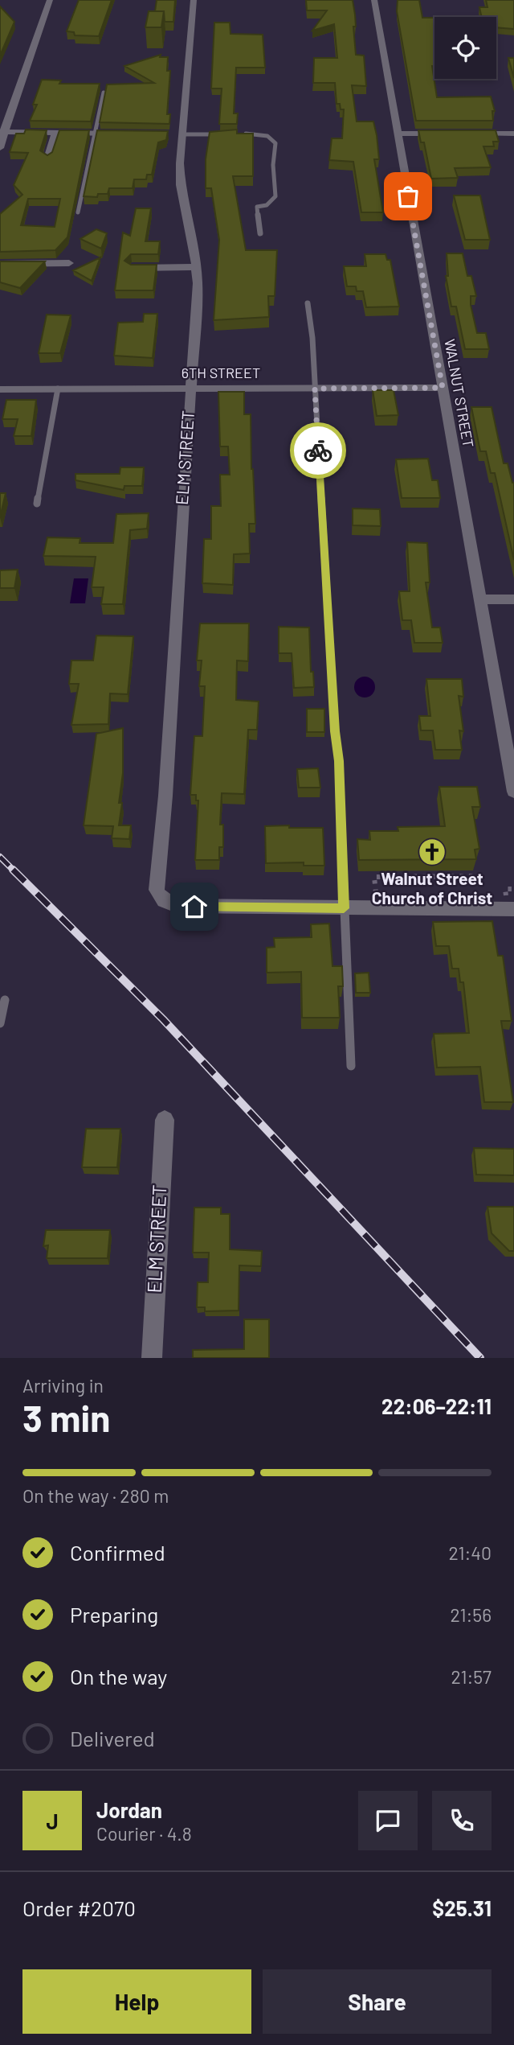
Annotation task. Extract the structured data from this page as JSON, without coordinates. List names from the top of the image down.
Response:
{
  "streets": {
    "street": ["6TH STREET", "WALNUT STREET", "ELM STREET"]
  },
  "crossings": [
    ["6TH STREET", "WALNUT STREET"],
    ["6TH STREET", "ELM STREET"]
  ],
  "places": {
    "church": ["Walnut Street Church of Christ"]
  },
  "page": {
    "heading": ["3 min", "Arriving in", "22:06–22:11"],
    "panel": [
      "Jordan",
      "Courier · 4.8",
      "Order #2070",
      "$25.31"
    ],
    "bar": "On the way · 280 m",
    "list": [
      ["Confirmed", "21:40"],
      ["Preparing", "21:56"],
      ["On the way", "21:57"],
      "Delivered"
    ],
    "round": "J",
    "buttons": ["Help", "Share"]
  }
}
